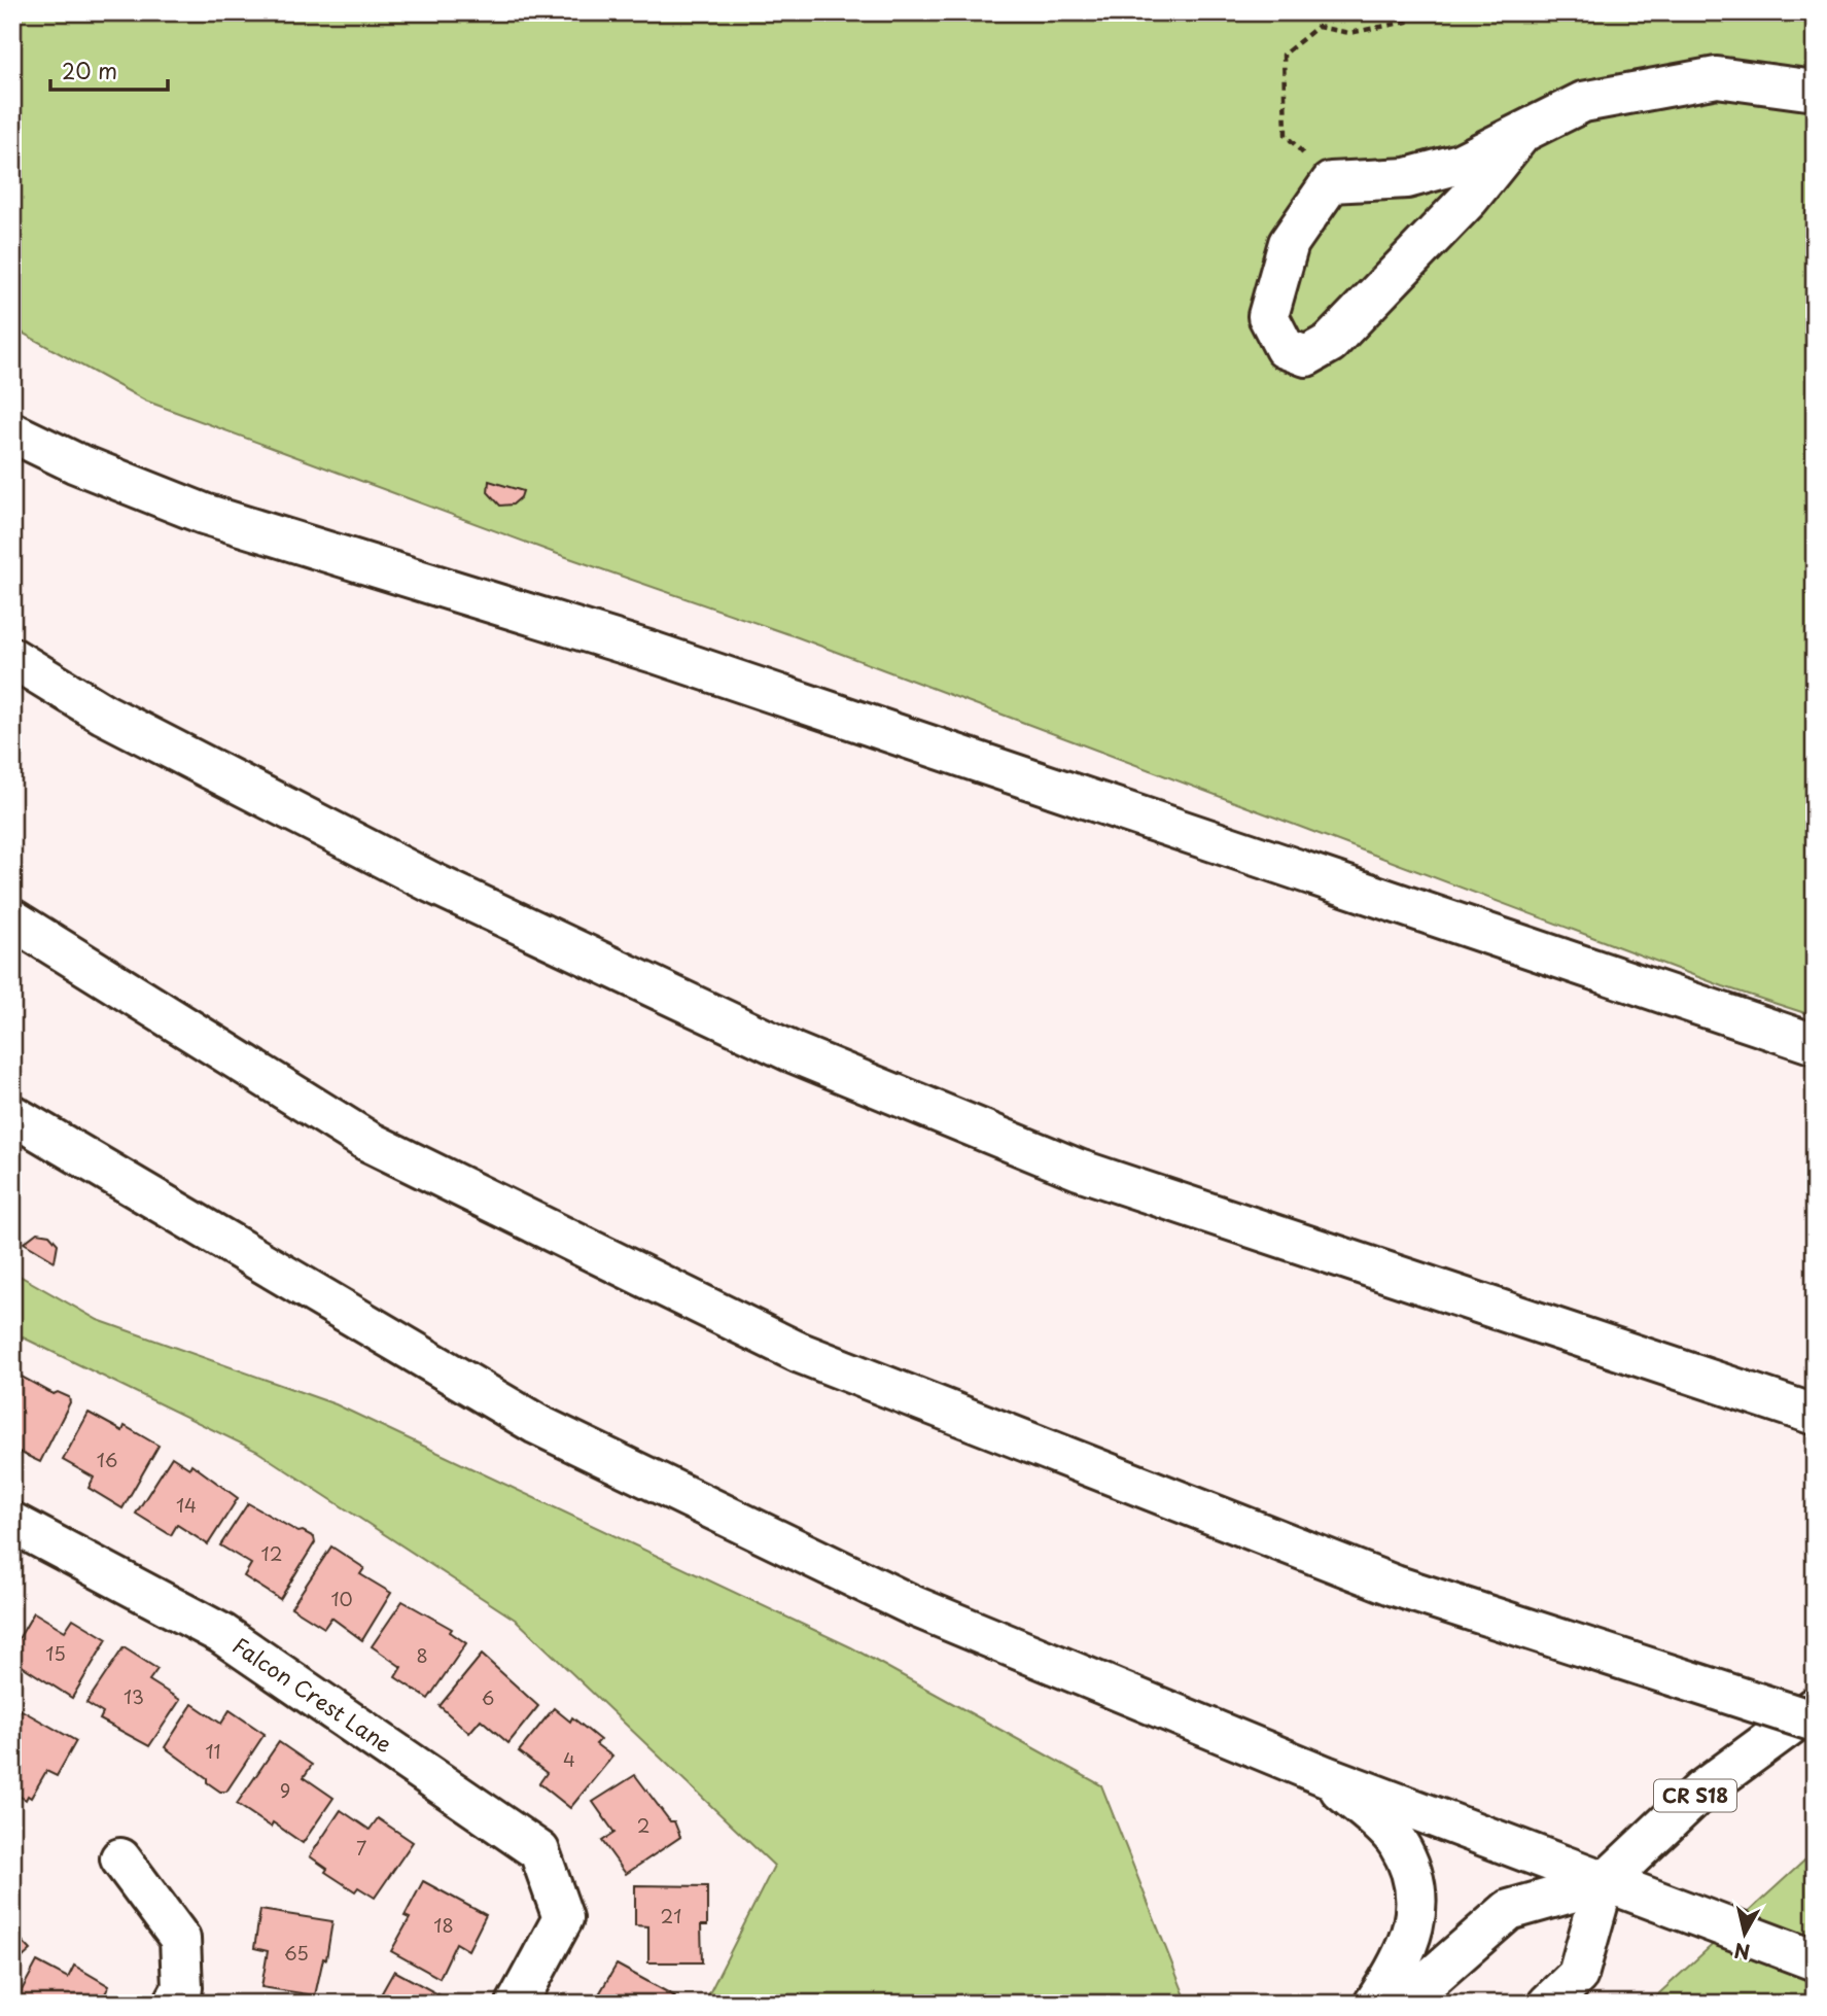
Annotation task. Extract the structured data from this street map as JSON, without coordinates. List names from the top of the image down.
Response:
{
  "streets": {
    "main road": ["Falcon Crest Lane", "CR S18"]
  },
  "house_numbers": [
    "16",
    "14",
    "12",
    "10",
    "15",
    "8",
    "13",
    "6",
    "11",
    "4",
    "9",
    "2",
    "7",
    "21",
    "18",
    "65"
  ],
  "scale_bar": "20 m",
  "north": "bottom"
}
